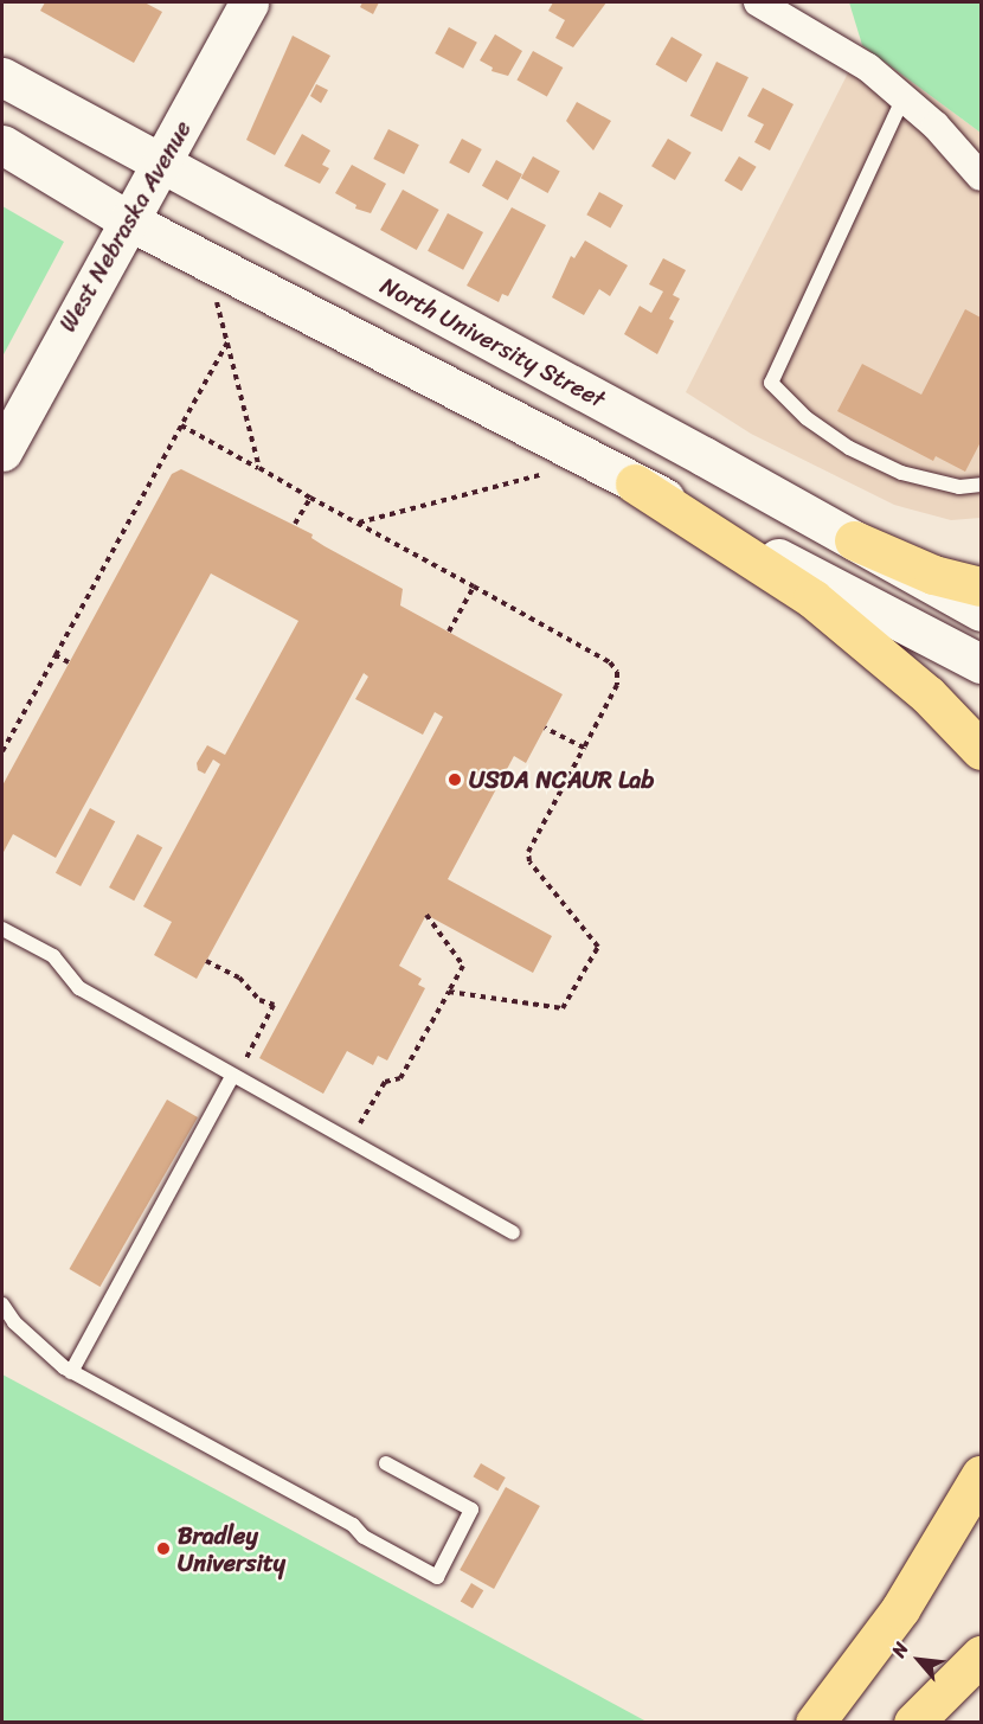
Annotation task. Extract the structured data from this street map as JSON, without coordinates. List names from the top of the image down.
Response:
{
  "streets": {
    "main road": ["West Nebraska Avenue", "North University Street"]
  },
  "crossings": [
    ["West Nebraska Avenue", "North University Street"]
  ],
  "places": ["USDA NCAUR Lab", "Bradley University"],
  "north": "top left"
}
